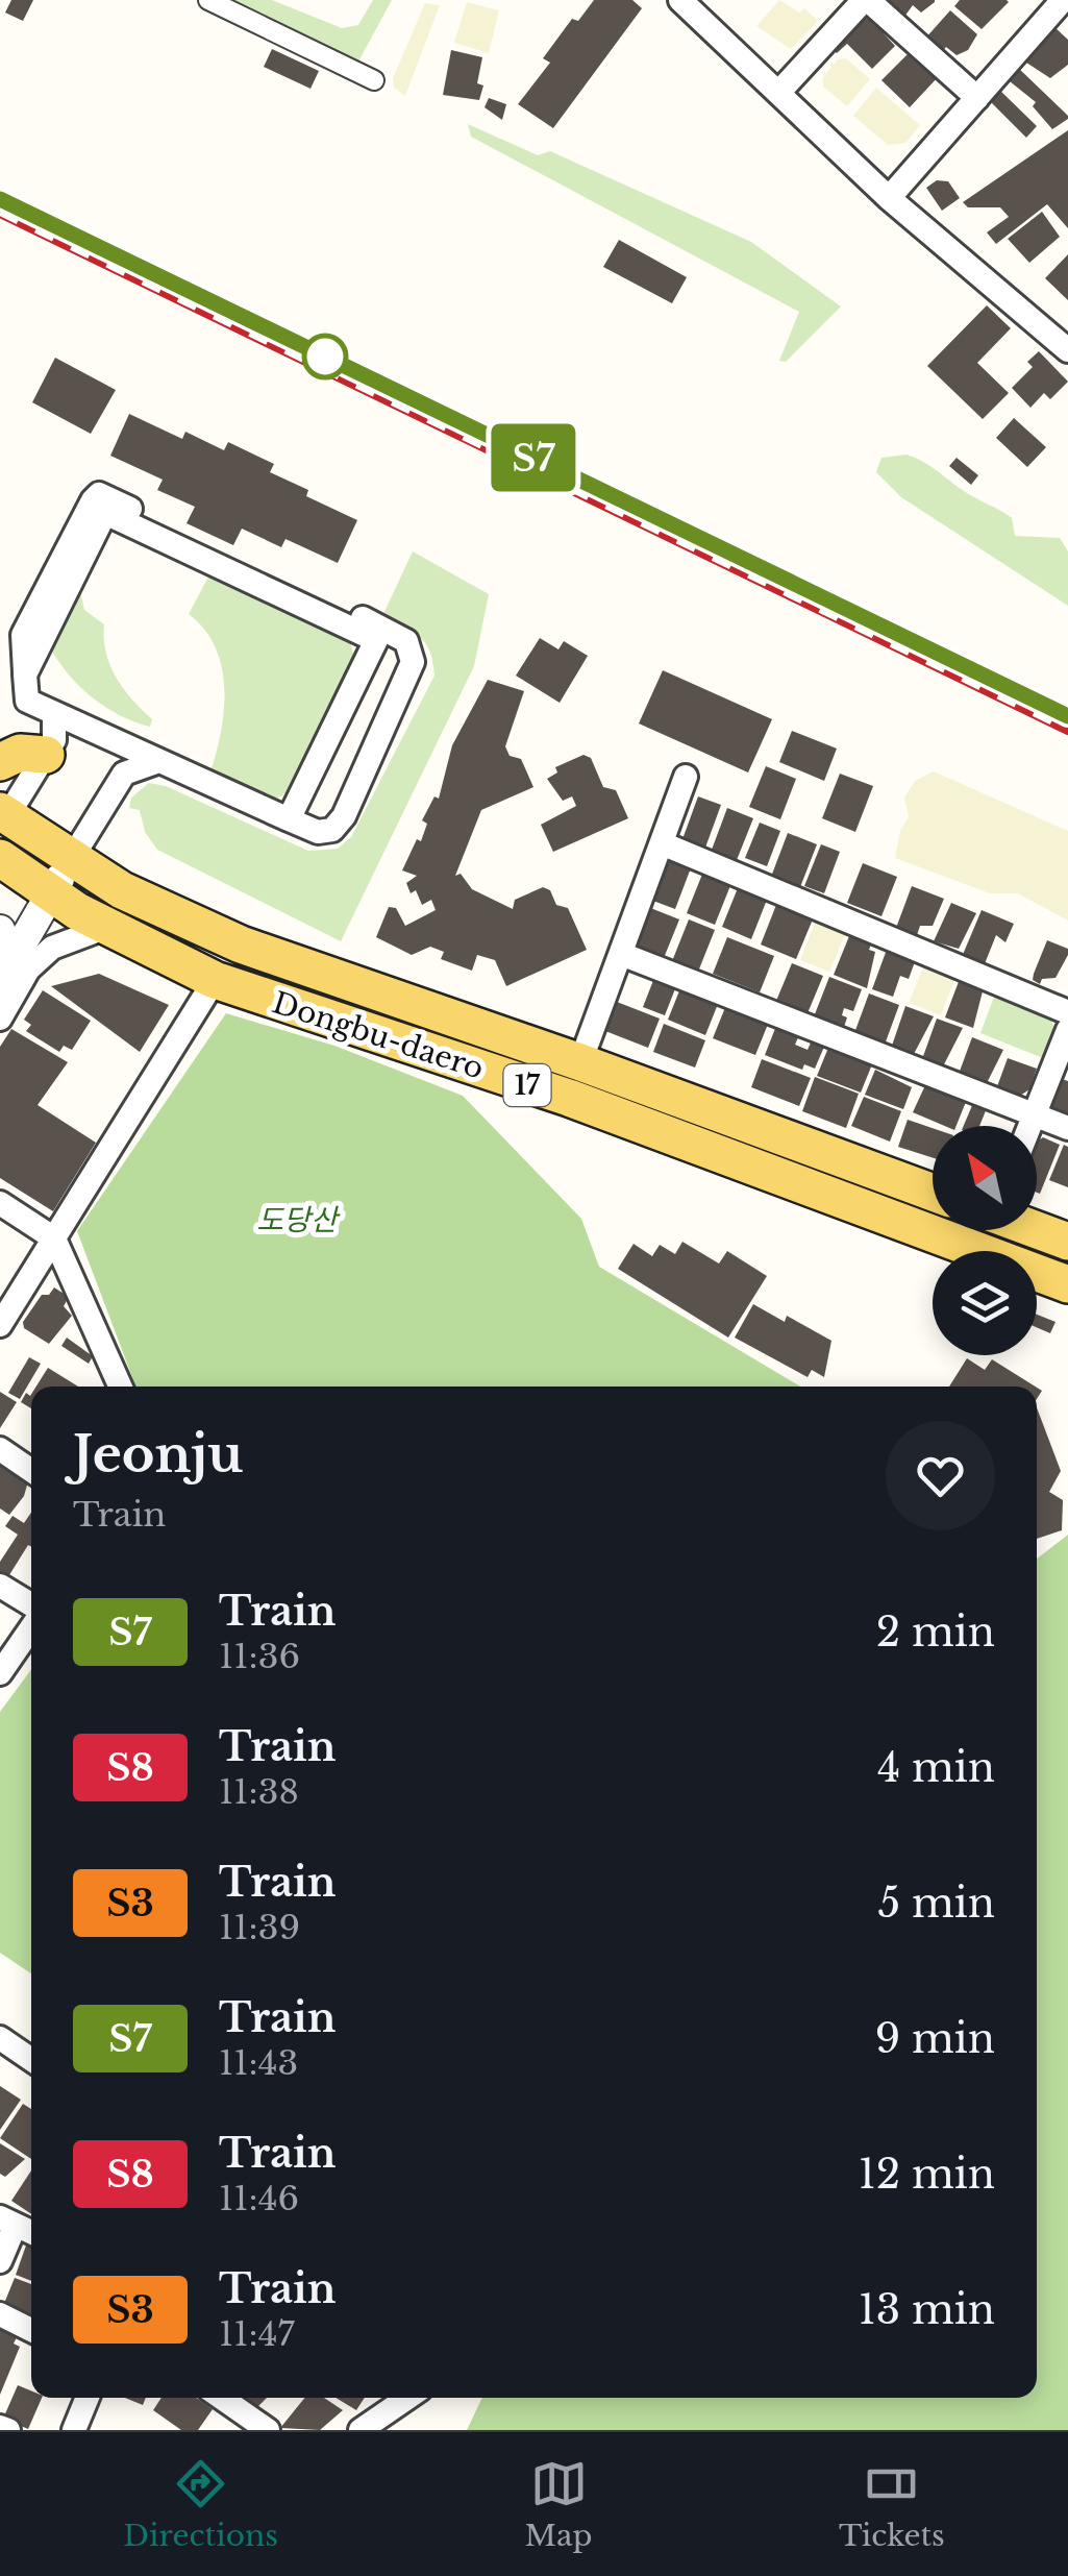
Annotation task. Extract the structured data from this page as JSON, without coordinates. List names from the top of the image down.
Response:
{
  "streets": {
    "main road": ["Dongbu-daero", "17"]
  },
  "parks": ["도당산"],
  "north": "top left",
  "page": {
    "on_map": "S7",
    "heading": ["Jeonju", "Train"],
    "list": [
      {
        "mark": "S7",
        "name": "Train",
        "note": "11:36",
        "value": "2 min"
      },
      {
        "mark": "S8",
        "name": "Train",
        "note": "11:38",
        "value": "4 min"
      },
      {
        "mark": "S3",
        "name": "Train",
        "note": "11:39",
        "value": "5 min"
      },
      {
        "mark": "S7",
        "name": "Train",
        "note": "11:43",
        "value": "9 min"
      },
      {
        "mark": "S8",
        "name": "Train",
        "note": "11:46",
        "value": "12 min"
      },
      {
        "mark": "S3",
        "name": "Train",
        "note": "11:47",
        "value": "13 min"
      }
    ],
    "tabs": ["Directions", "Map", "Tickets"]
  }
}
